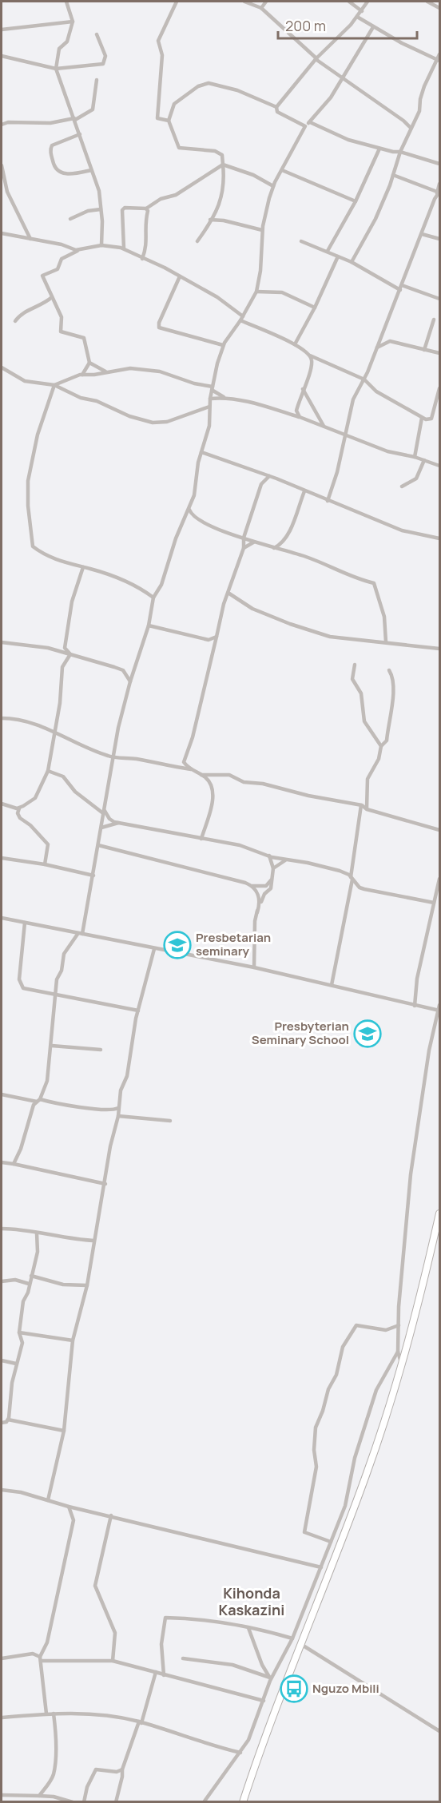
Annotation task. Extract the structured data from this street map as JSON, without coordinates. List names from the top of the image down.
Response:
{
  "districts": ["Kihonda Kaskazini"],
  "places": {
    "school or university": ["Presbetarian seminary", "Presbyterian Seminary School"],
    "bus stop": ["Nguzo Mbili"]
  },
  "scale_bar": "200 m"
}
